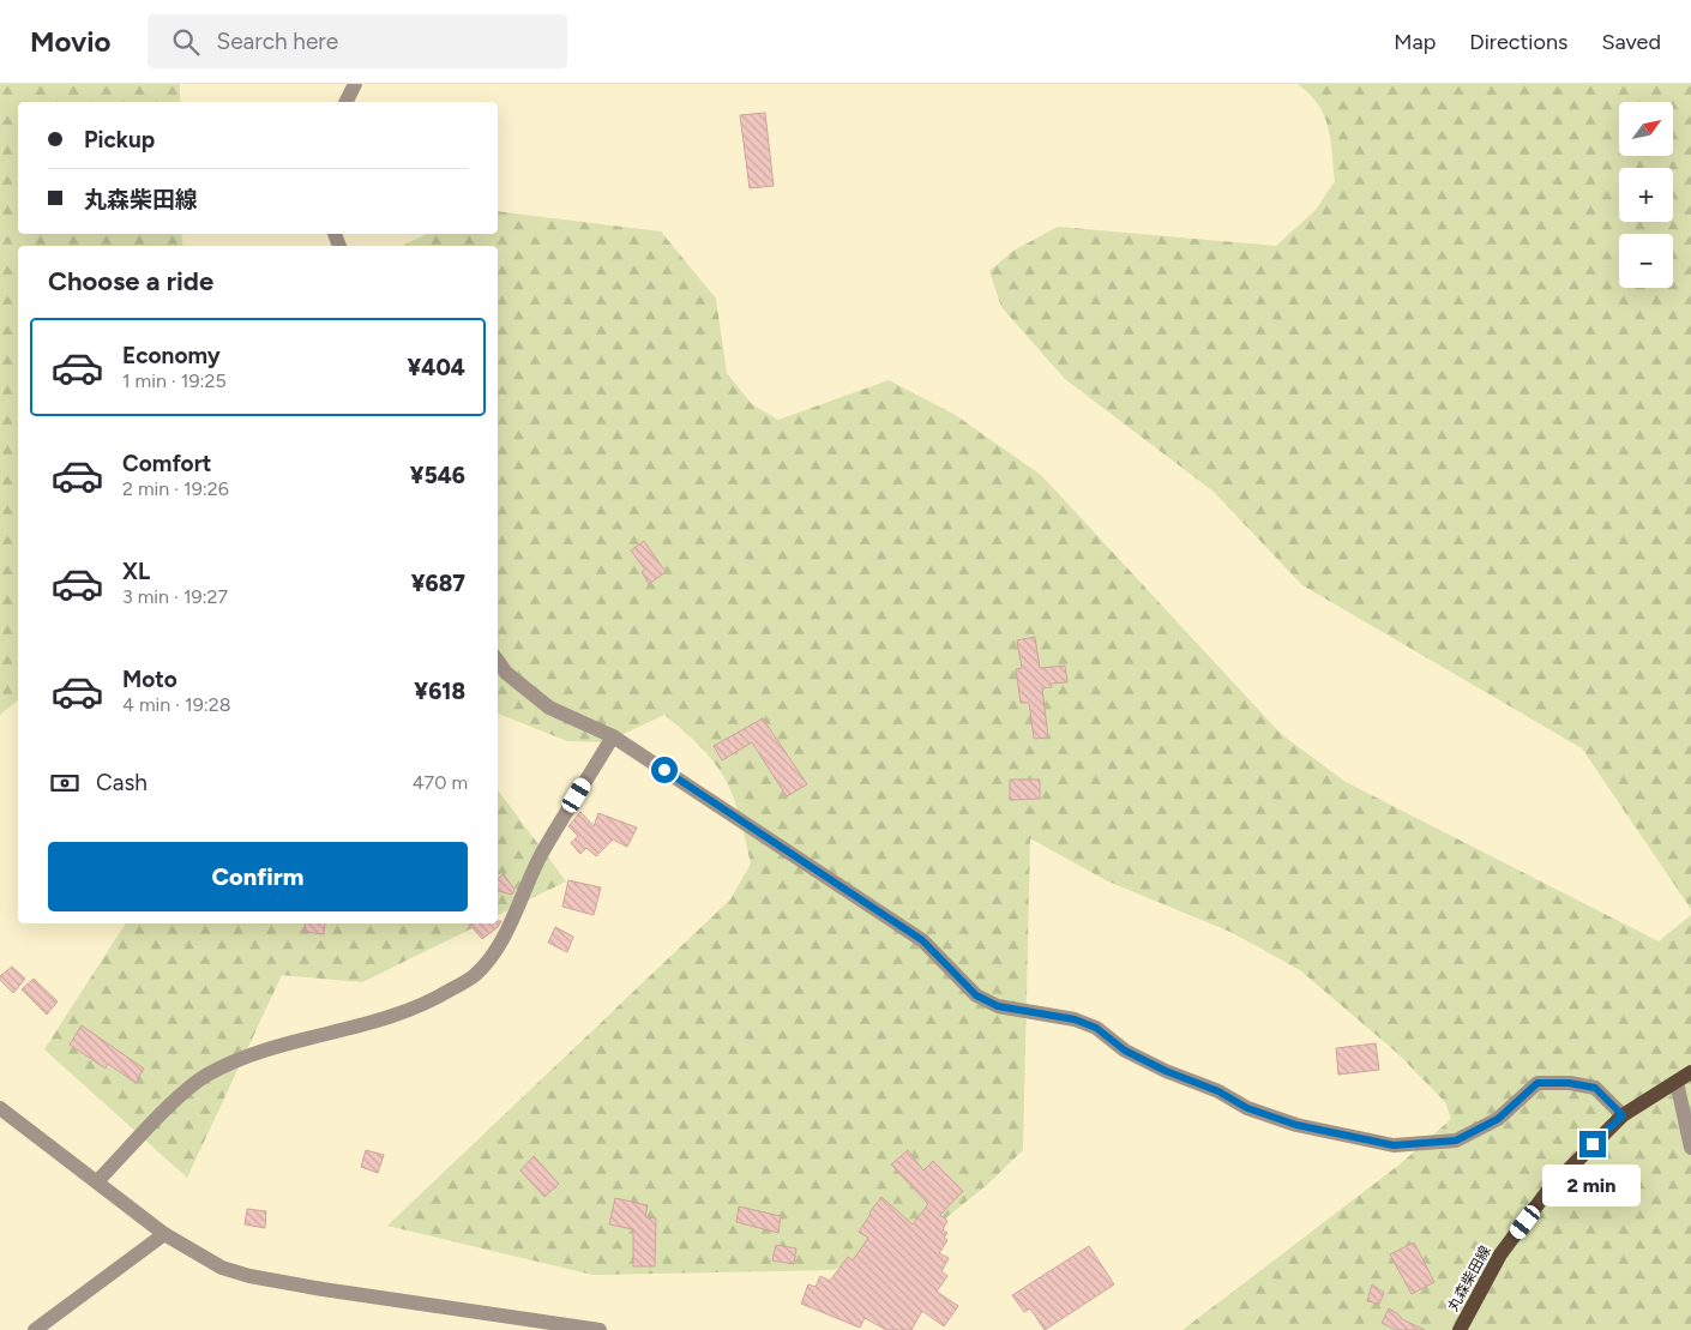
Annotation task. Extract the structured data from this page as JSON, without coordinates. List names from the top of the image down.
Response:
{
  "streets": {
    "main road": ["丸森柴田線"]
  },
  "north": "top right",
  "page": {
    "header": "Movio",
    "search": "Search here",
    "nav": ["Map", "Directions", "Saved"],
    "map_buttons": ["+", "−"],
    "banner": ["Pickup", "丸森柴田線"],
    "heading": "Choose a ride",
    "list": [
      {
        "name": "Economy",
        "note": "1 min · 19:25",
        "value": "¥404"
      },
      {
        "name": "Comfort",
        "note": "2 min · 19:26",
        "value": "¥546"
      },
      {
        "name": "XL",
        "note": "3 min · 19:27",
        "value": "¥687"
      },
      {
        "name": "Moto",
        "note": "4 min · 19:28",
        "value": "¥618"
      }
    ],
    "pay": ["Cash", "470 m"],
    "buttons": "Confirm",
    "bubble": "2 min"
  }
}
